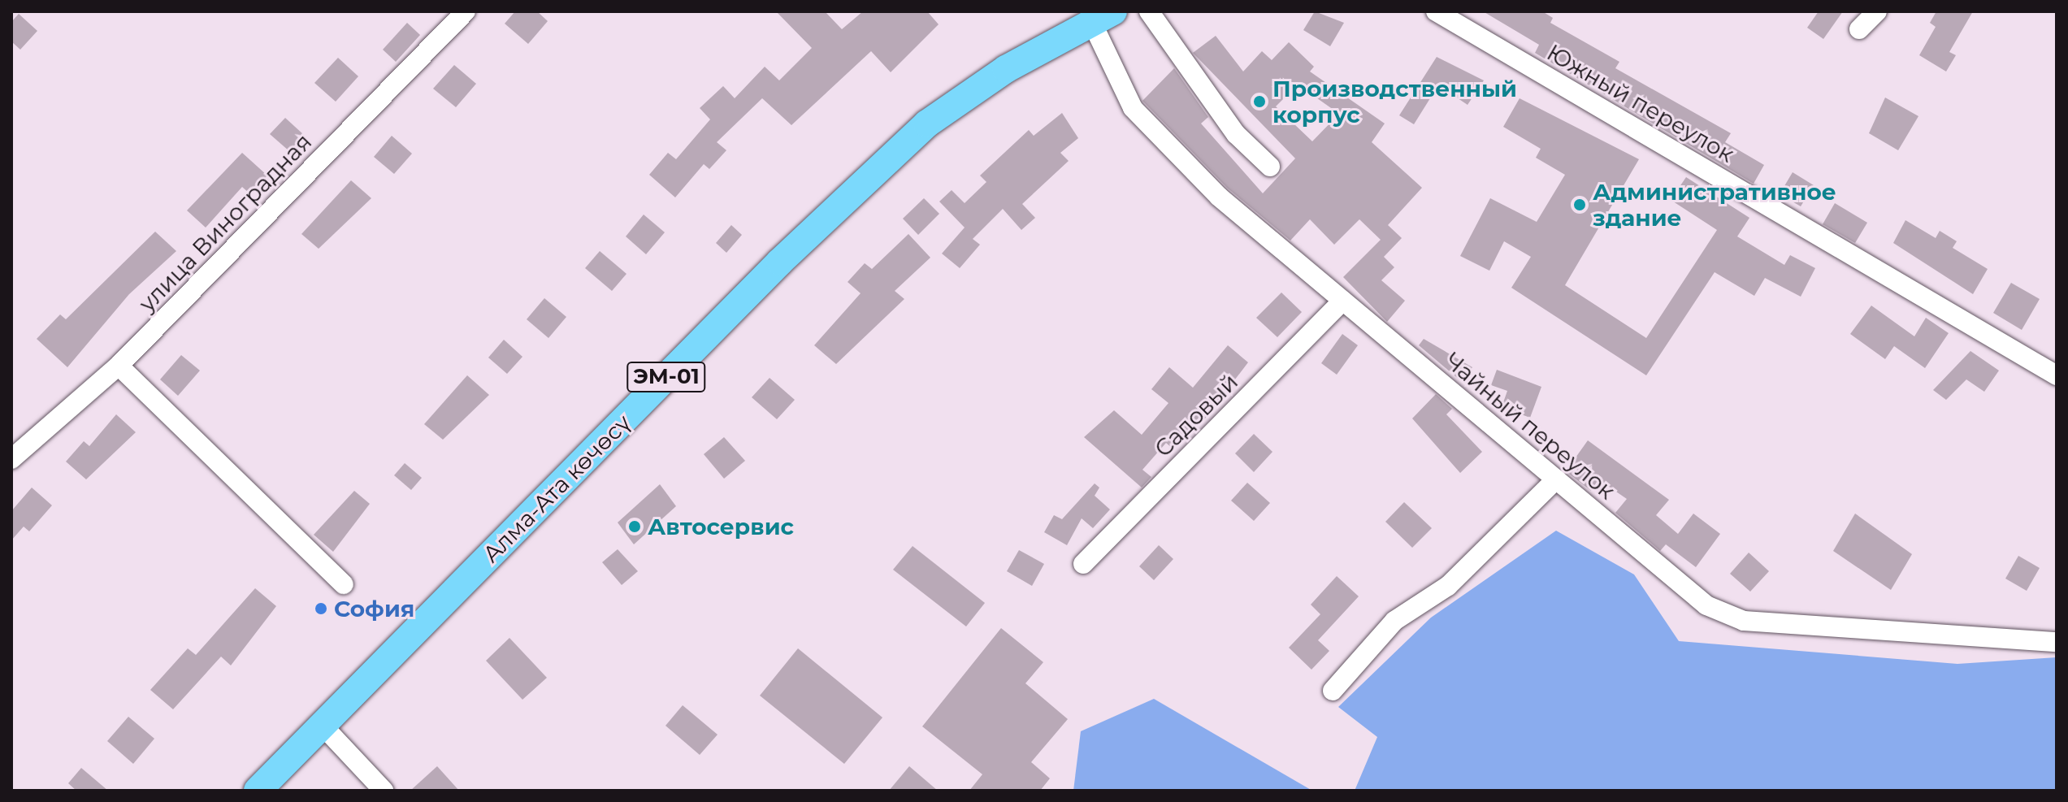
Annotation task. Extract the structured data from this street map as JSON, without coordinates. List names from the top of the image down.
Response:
{
  "streets": {
    "highway": ["ЭМ-01", "Алма-Ата көчөсү"],
    "street": [
      "Южный переулок",
      "улица Виноградная",
      "Садовый",
      "Чайный переулок"
    ]
  },
  "crossings": [
    ["Садовый", "Чайный переулок"],
    ["Чайный переулок", "Алма-Ата көчөсү"]
  ],
  "places": [
    "Производственный корпус",
    "Административное здание",
    "Автосервис",
    "София"
  ]
}
